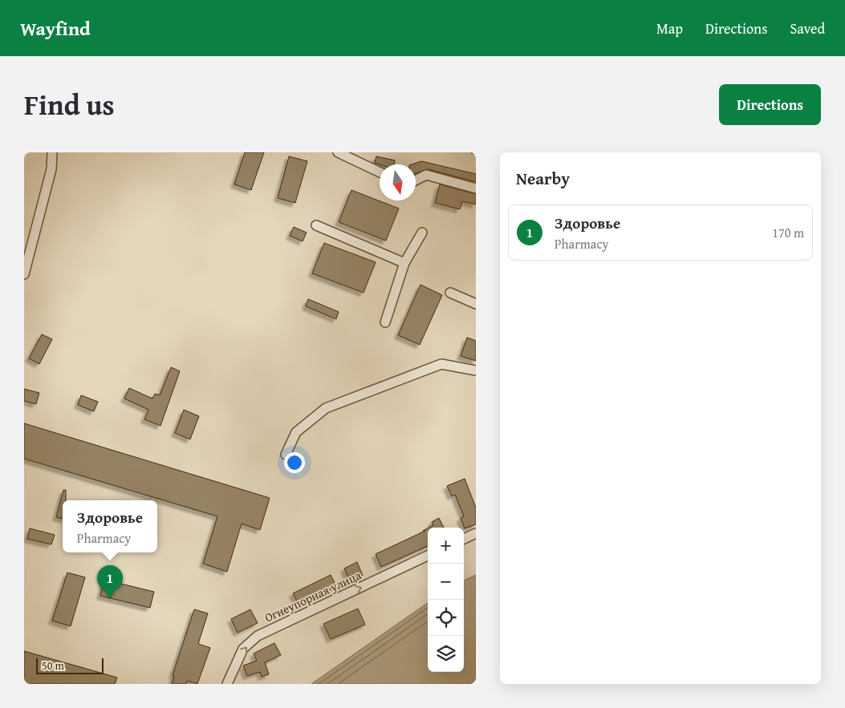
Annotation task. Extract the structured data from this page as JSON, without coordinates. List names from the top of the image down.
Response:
{
  "streets": {
    "street": ["Огнеупорная улица"]
  },
  "one_way": ["Огнеупорная улица"],
  "scale_bar": "50 m",
  "north": "bottom",
  "page": {
    "header": "Wayfind",
    "nav": ["Map", "Directions", "Saved"],
    "title": "Find us",
    "buttons": "Directions",
    "heading": "Nearby",
    "list": [
      {
        "mark": "1",
        "name": "Здоровье",
        "note": "Pharmacy",
        "value": "170 m"
      }
    ],
    "popup": ["Здоровье", "Pharmacy"],
    "map_buttons": ["+", "−"],
    "pins": "1",
    "scale": "50 m"
  }
}
